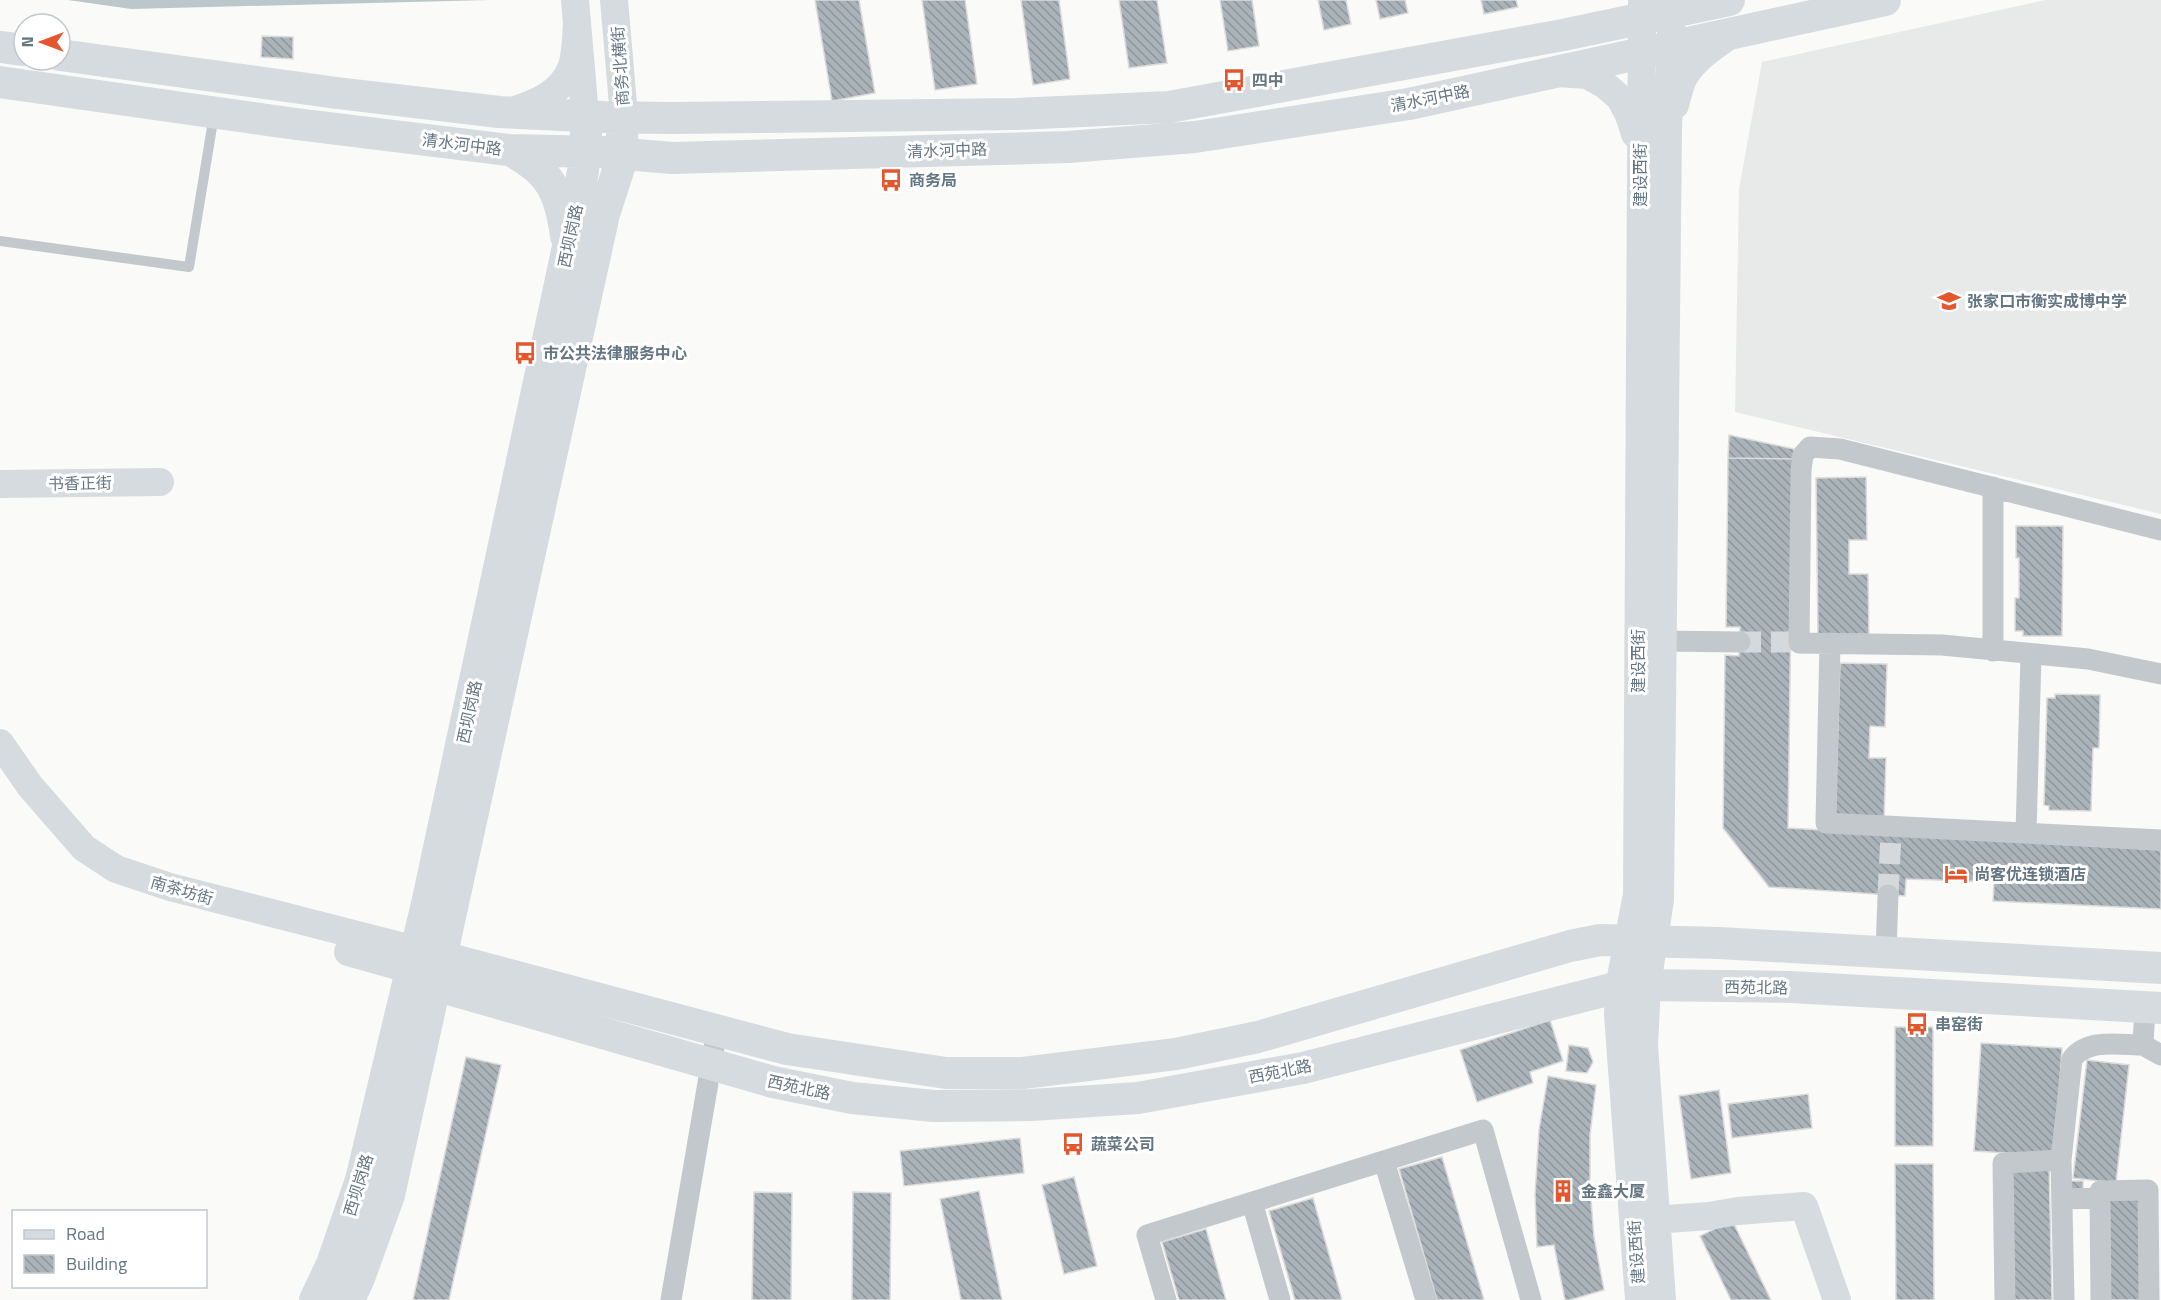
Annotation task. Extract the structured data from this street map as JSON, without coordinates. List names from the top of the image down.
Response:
{
  "streets": {
    "main road": [
      "商务北横街",
      "清水河中路",
      "建设西街",
      "西坝岗路",
      "书香正街",
      "南茶坊街",
      "西苑北路"
    ]
  },
  "crossings": [
    ["商务北横街", "清水河中路"],
    ["商务北横街", "西坝岗路"],
    ["清水河中路", "建设西街"],
    ["清水河中路", "西坝岗路"],
    ["建设西街", "西苑北路"],
    ["西坝岗路", "南茶坊街"],
    ["西坝岗路", "西苑北路"],
    ["南茶坊街", "西苑北路"]
  ],
  "places": {
    "bus stop": [
      "四中",
      "商务局",
      "市公共法律服务中心",
      "串窑街",
      "蔬菜公司"
    ],
    "school or university": ["张家口市衡实成博中学"],
    "hotel": ["尚客优连锁酒店"],
    "building": ["金鑫大厦"]
  },
  "legend": ["Road", "Building"],
  "north": "left"
}
